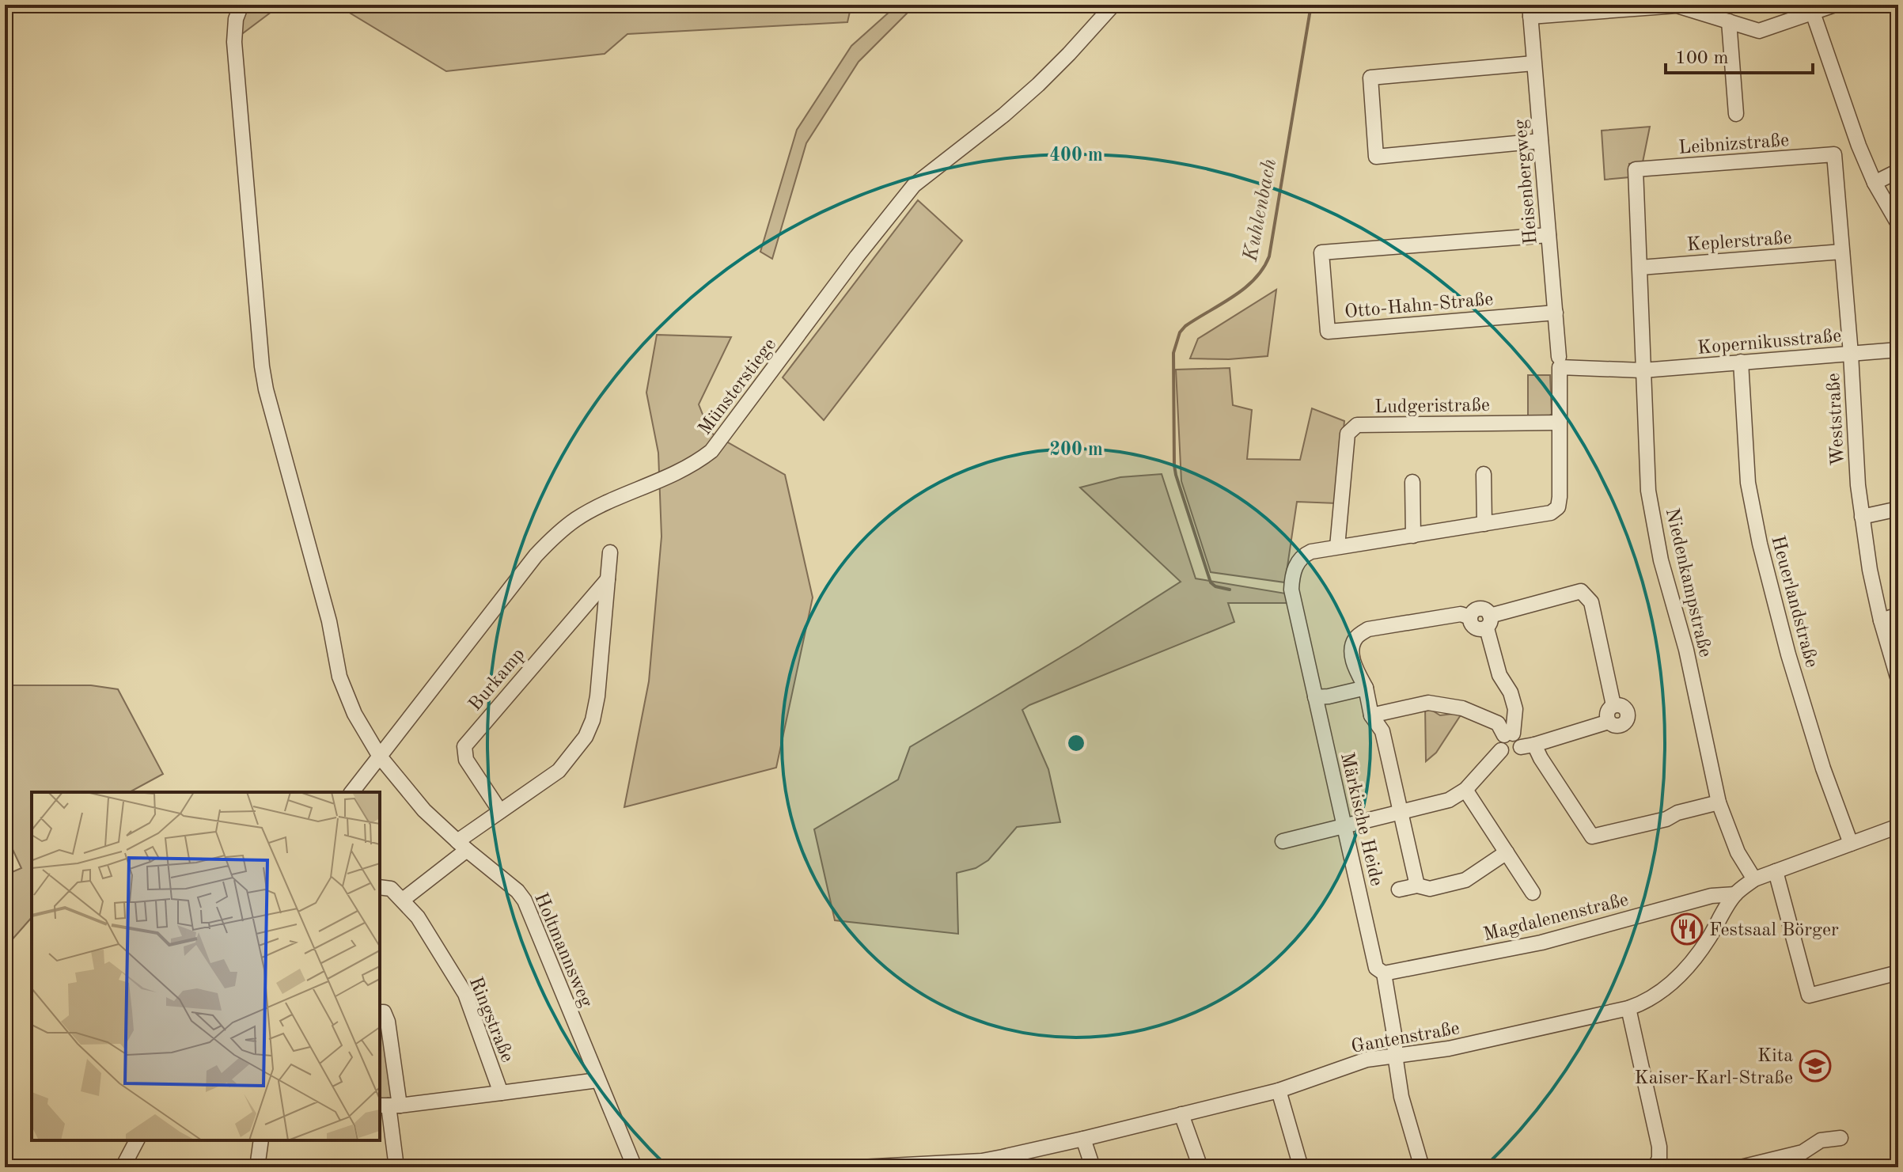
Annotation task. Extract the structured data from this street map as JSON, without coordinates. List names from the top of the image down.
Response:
{
  "streets": {
    "street": [
      "Leibnizstraße",
      "Heisenbergweg",
      "Keplerstraße",
      "Otto-Hahn-Straße",
      "Kopernikusstraße",
      "Münsterstiege",
      "Ludgeristraße",
      "Weststraße",
      "Niedenkampstraße",
      "Heuerlandstraße",
      "Burkamp",
      "Märkische Heide",
      "Magdalenenstraße",
      "Holtmannsweg",
      "Ringstraße",
      "Gantenstraße"
    ]
  },
  "crossings": [
    ["Leibnizstraße", "Weststraße"],
    ["Leibnizstraße", "Niedenkampstraße"],
    ["Heisenbergweg", "Otto-Hahn-Straße"],
    ["Keplerstraße", "Weststraße"],
    ["Keplerstraße", "Niedenkampstraße"],
    ["Kopernikusstraße", "Weststraße"],
    ["Kopernikusstraße", "Niedenkampstraße"],
    ["Kopernikusstraße", "Heuerlandstraße"],
    ["Münsterstiege", "Holtmannsweg"],
    ["Ludgeristraße", "Märkische Heide"],
    ["Niedenkampstraße", "Gantenstraße"],
    ["Heuerlandstraße", "Gantenstraße"],
    ["Märkische Heide", "Magdalenenstraße"],
    ["Märkische Heide", "Gantenstraße"],
    ["Magdalenenstraße", "Gantenstraße"],
    ["Holtmannsweg", "Ringstraße"]
  ],
  "water": ["Kuhlenbach"],
  "places": {
    "restaurant": ["Festsaal Börger"],
    "school or university": ["Kita Kaiser-Karl-Straße"]
  },
  "scale_bar": "100 m",
  "rings": ["400 m", "200 m"]
}
